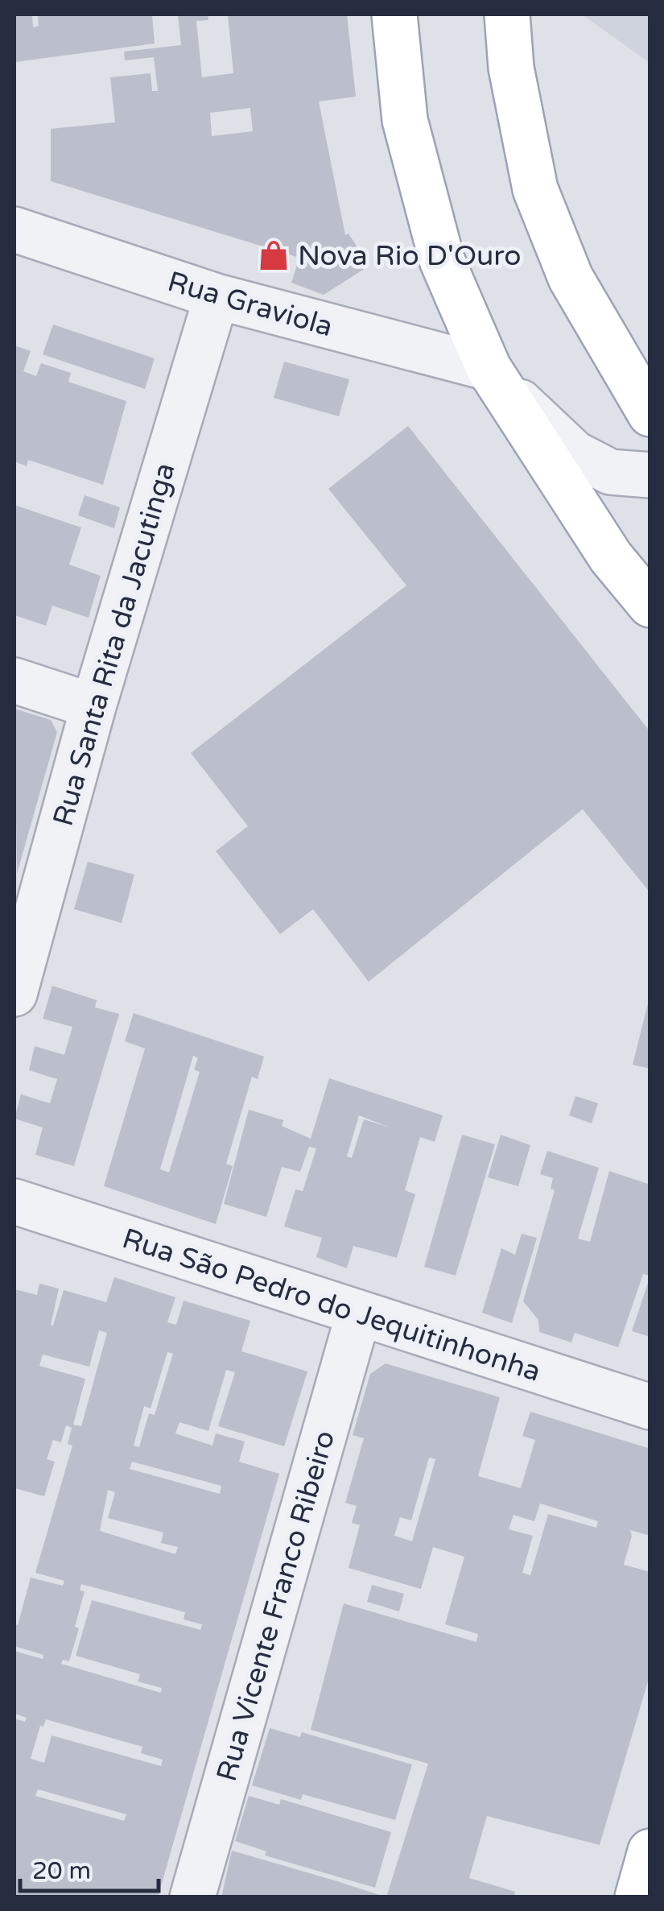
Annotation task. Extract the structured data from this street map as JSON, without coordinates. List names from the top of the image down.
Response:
{
  "streets": {
    "street": [
      "Rua Graviola",
      "Rua Santa Rita da Jacutinga",
      "Rua São Pedro do Jequitinhonha",
      "Rua Vicente Franco Ribeiro"
    ]
  },
  "crossings": [
    ["Rua Graviola", "Rua Santa Rita da Jacutinga"],
    ["Rua São Pedro do Jequitinhonha", "Rua Vicente Franco Ribeiro"]
  ],
  "places": {
    "shop": ["Nova Rio D'Ouro"]
  },
  "scale_bar": "20 m"
}
